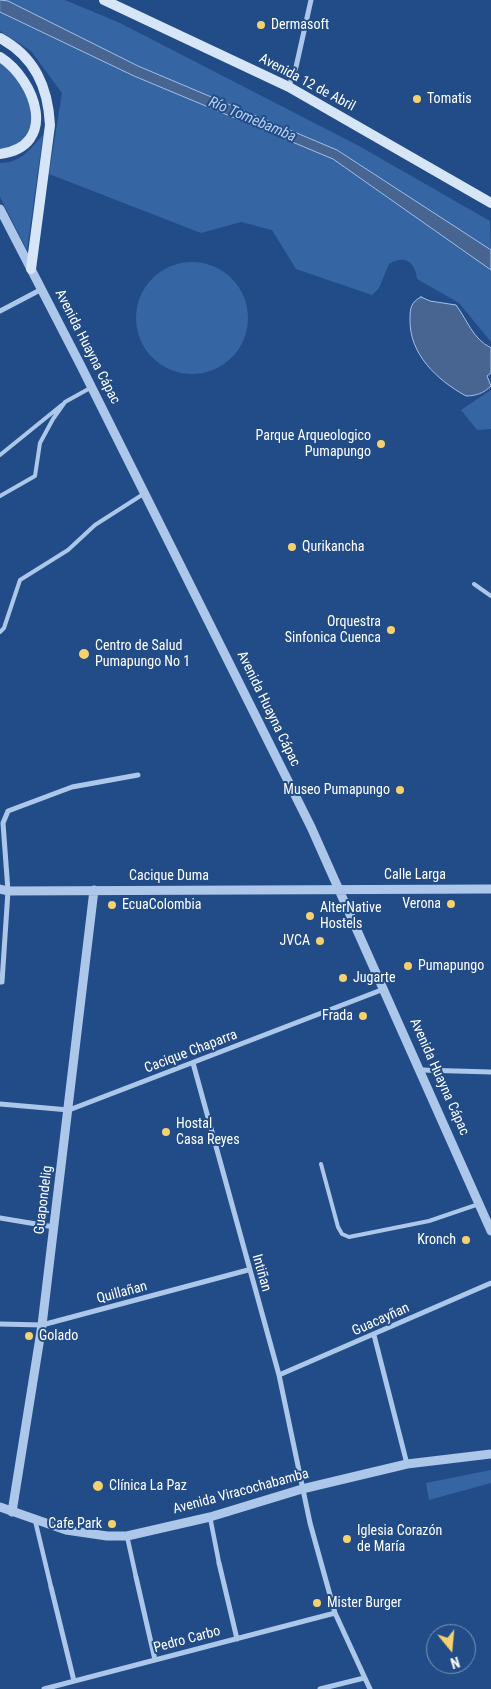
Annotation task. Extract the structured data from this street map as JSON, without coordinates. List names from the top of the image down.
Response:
{
  "streets": {
    "main road": ["Avenida 12 de Abril"],
    "street": [
      "Avenida Huayna Cápac",
      "Calle Larga",
      "Cacique Duma",
      "Cacique Chaparra",
      "Guapondelig",
      "Intiñan",
      "Quillañan",
      "Guacayñan",
      "Avenida Viracochabamba",
      "Pedro Carbo"
    ]
  },
  "crossings": [
    ["Avenida Huayna Cápac", "Calle Larga"],
    ["Avenida Huayna Cápac", "Cacique Duma"],
    ["Avenida Huayna Cápac", "Cacique Chaparra"],
    ["Calle Larga", "Cacique Duma"],
    ["Cacique Duma", "Guapondelig"],
    ["Cacique Chaparra", "Guapondelig"],
    ["Cacique Chaparra", "Intiñan"],
    ["Guapondelig", "Quillañan"],
    ["Guapondelig", "Avenida Viracochabamba"],
    ["Intiñan", "Quillañan"],
    ["Intiñan", "Guacayñan"],
    ["Intiñan", "Avenida Viracochabamba"],
    ["Intiñan", "Pedro Carbo"]
  ],
  "water": ["Río Tomebamba"],
  "places": [
    "Dermasoft",
    "Tomatis",
    "Parque Arqueologico Pumapungo",
    "Qurikancha",
    "Orquestra Sinfonica Cuenca",
    "Centro de Salud Pumapungo No 1",
    "Museo Pumapungo",
    "Verona",
    "EcuaColombia",
    "AlterNative Hostels",
    "JVCA",
    "Pumapungo",
    "Jugarte",
    "Frada",
    "Hostal Casa Reyes",
    "Kronch",
    "Golado",
    "Clínica La Paz",
    "Cafe Park",
    "Iglesia Corazón de María",
    "Mister Burger"
  ],
  "north": "bottom"
}
